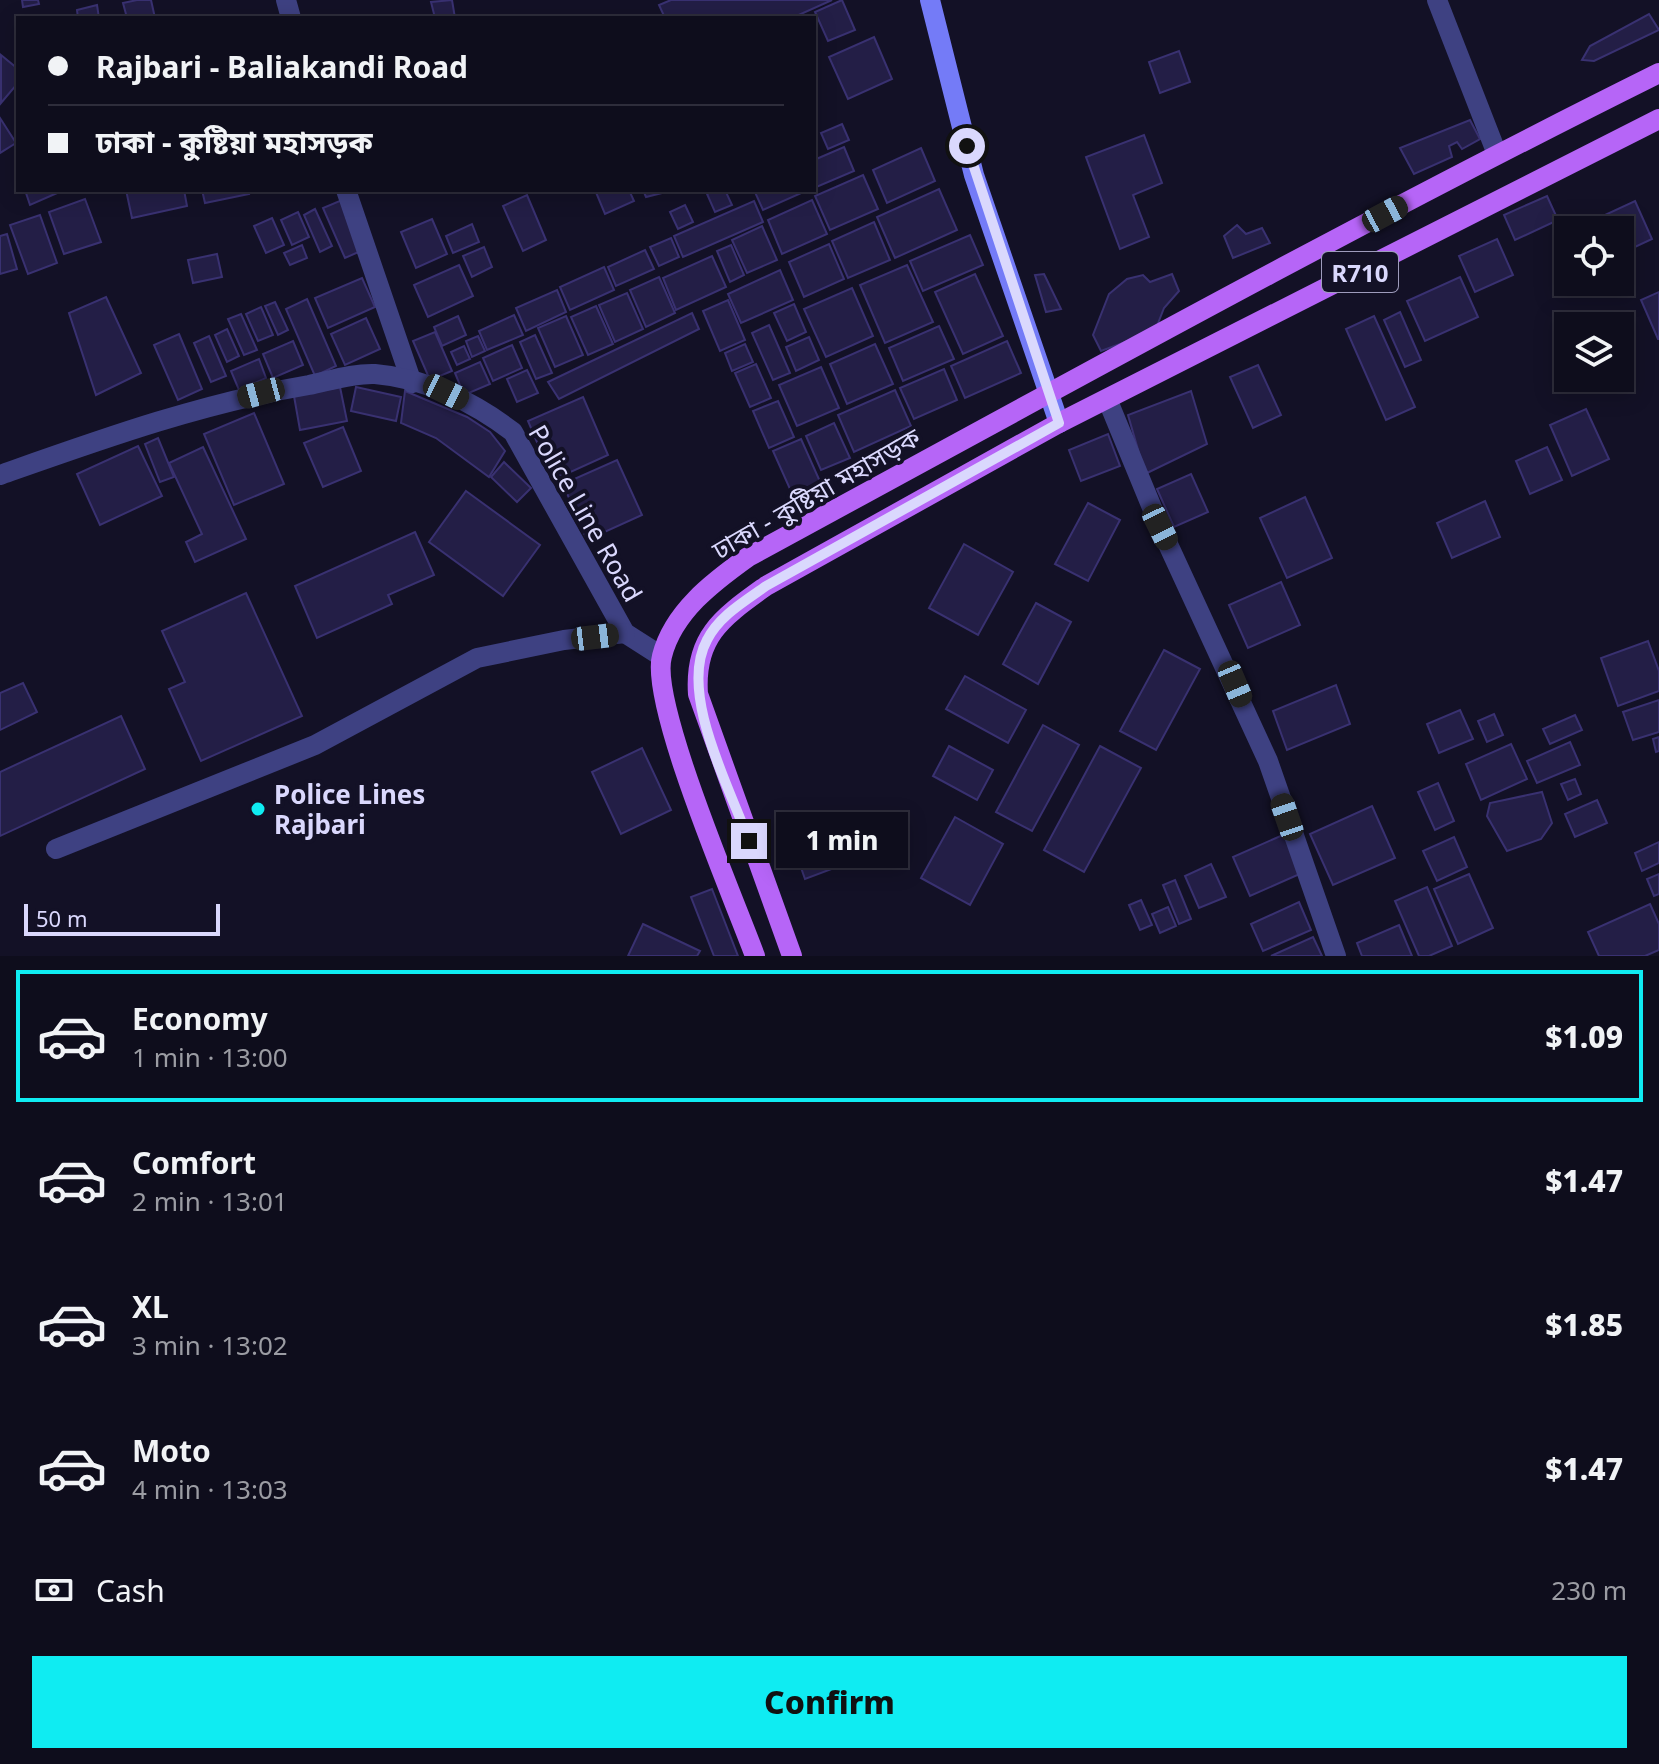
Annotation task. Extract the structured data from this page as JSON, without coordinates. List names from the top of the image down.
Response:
{
  "streets": {
    "main road": ["R710", "ঢাকা - কুষ্টিয়া মহাসড়ক"],
    "street": ["Police Line Road"]
  },
  "crossings": [
    ["R710", "ঢাকা - কুষ্টিয়া মহাসড়ক"],
    ["ঢাকা - কুষ্টিয়া মহাসড়ক", "Police Line Road"]
  ],
  "places": ["Police Lines Rajbari"],
  "scale_bar": "50 m",
  "page": {
    "banner": ["Rajbari - Baliakandi Road", "ঢাকা - কুষ্টিয়া মহাসড়ক"],
    "bubble": "1 min",
    "scale": "50 m",
    "list": [
      {
        "name": "Economy",
        "note": "1 min · 13:00",
        "value": "$1.09"
      },
      {
        "name": "Comfort",
        "note": "2 min · 13:01",
        "value": "$1.47"
      },
      {
        "name": "XL",
        "note": "3 min · 13:02",
        "value": "$1.85"
      },
      {
        "name": "Moto",
        "note": "4 min · 13:03",
        "value": "$1.47"
      }
    ],
    "pay": ["Cash", "230 m"],
    "buttons": "Confirm"
  }
}
